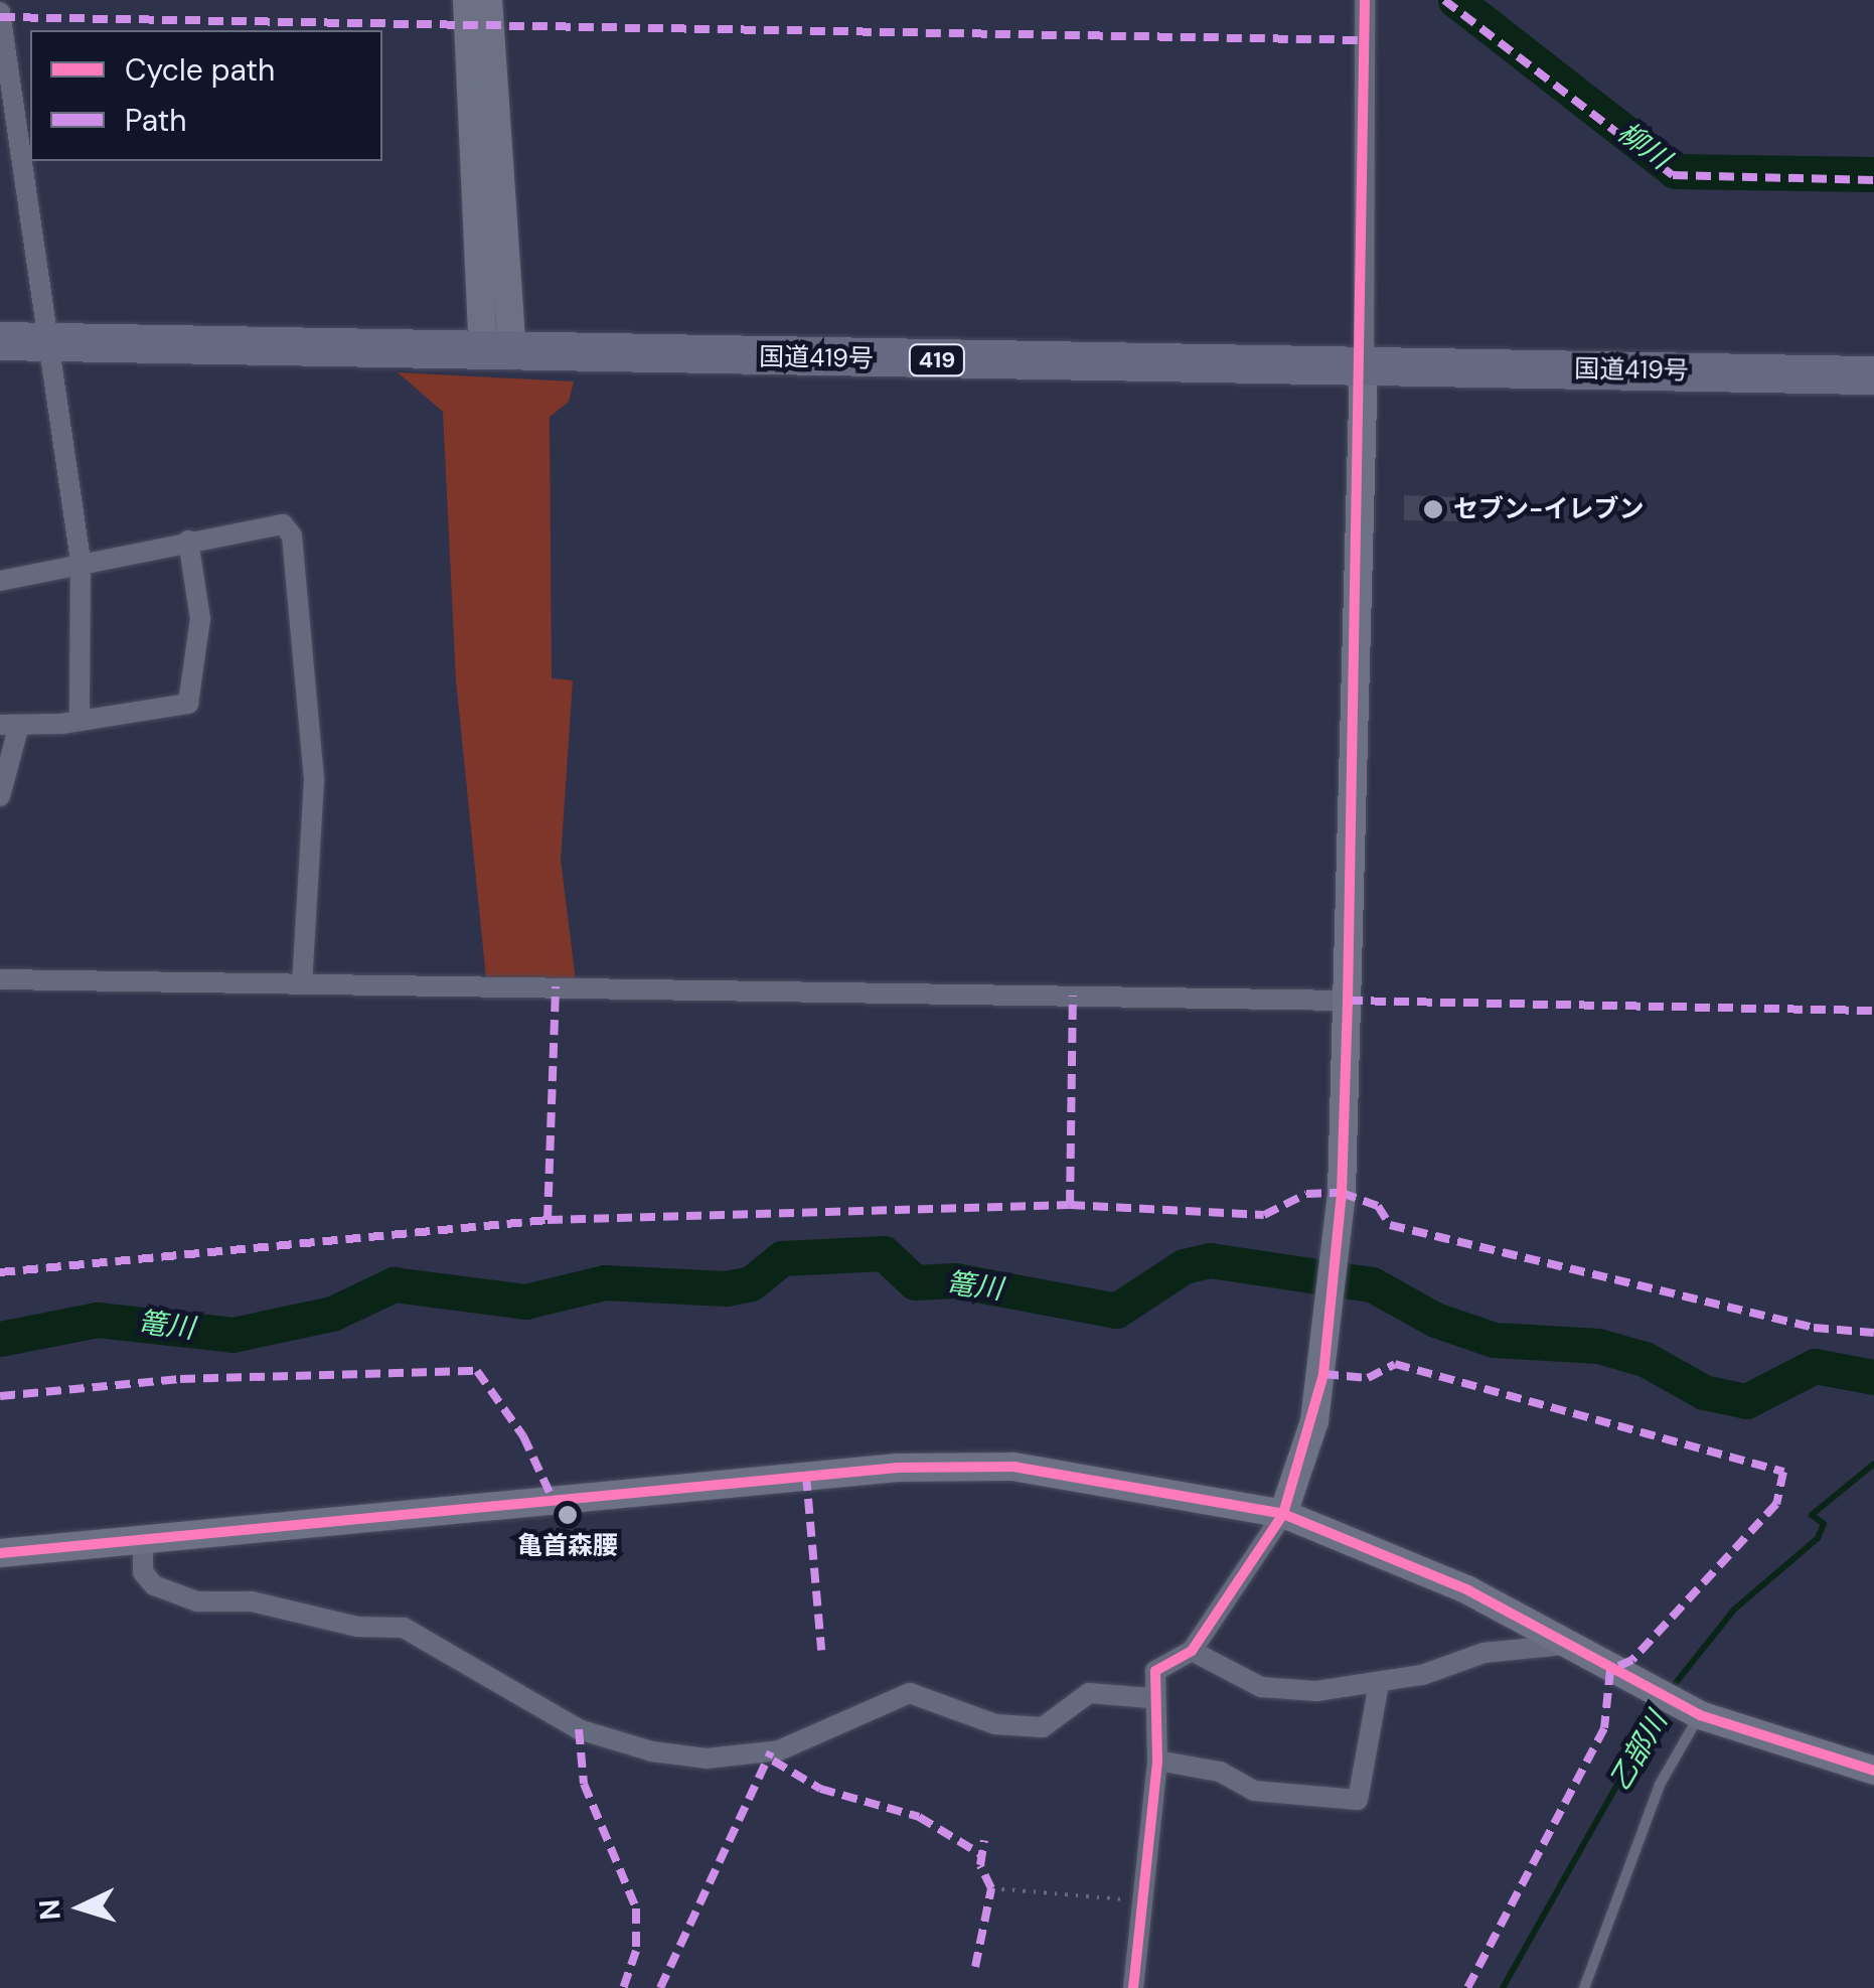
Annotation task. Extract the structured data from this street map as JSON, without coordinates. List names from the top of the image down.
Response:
{
  "streets": {
    "highway": ["国道419号", "419"]
  },
  "water": ["柳川", "篭川", "乙部川"],
  "places": ["セブン-イレブン", "亀首森腰"],
  "legend": ["Cycle path", "Path"],
  "north": "left"
}
